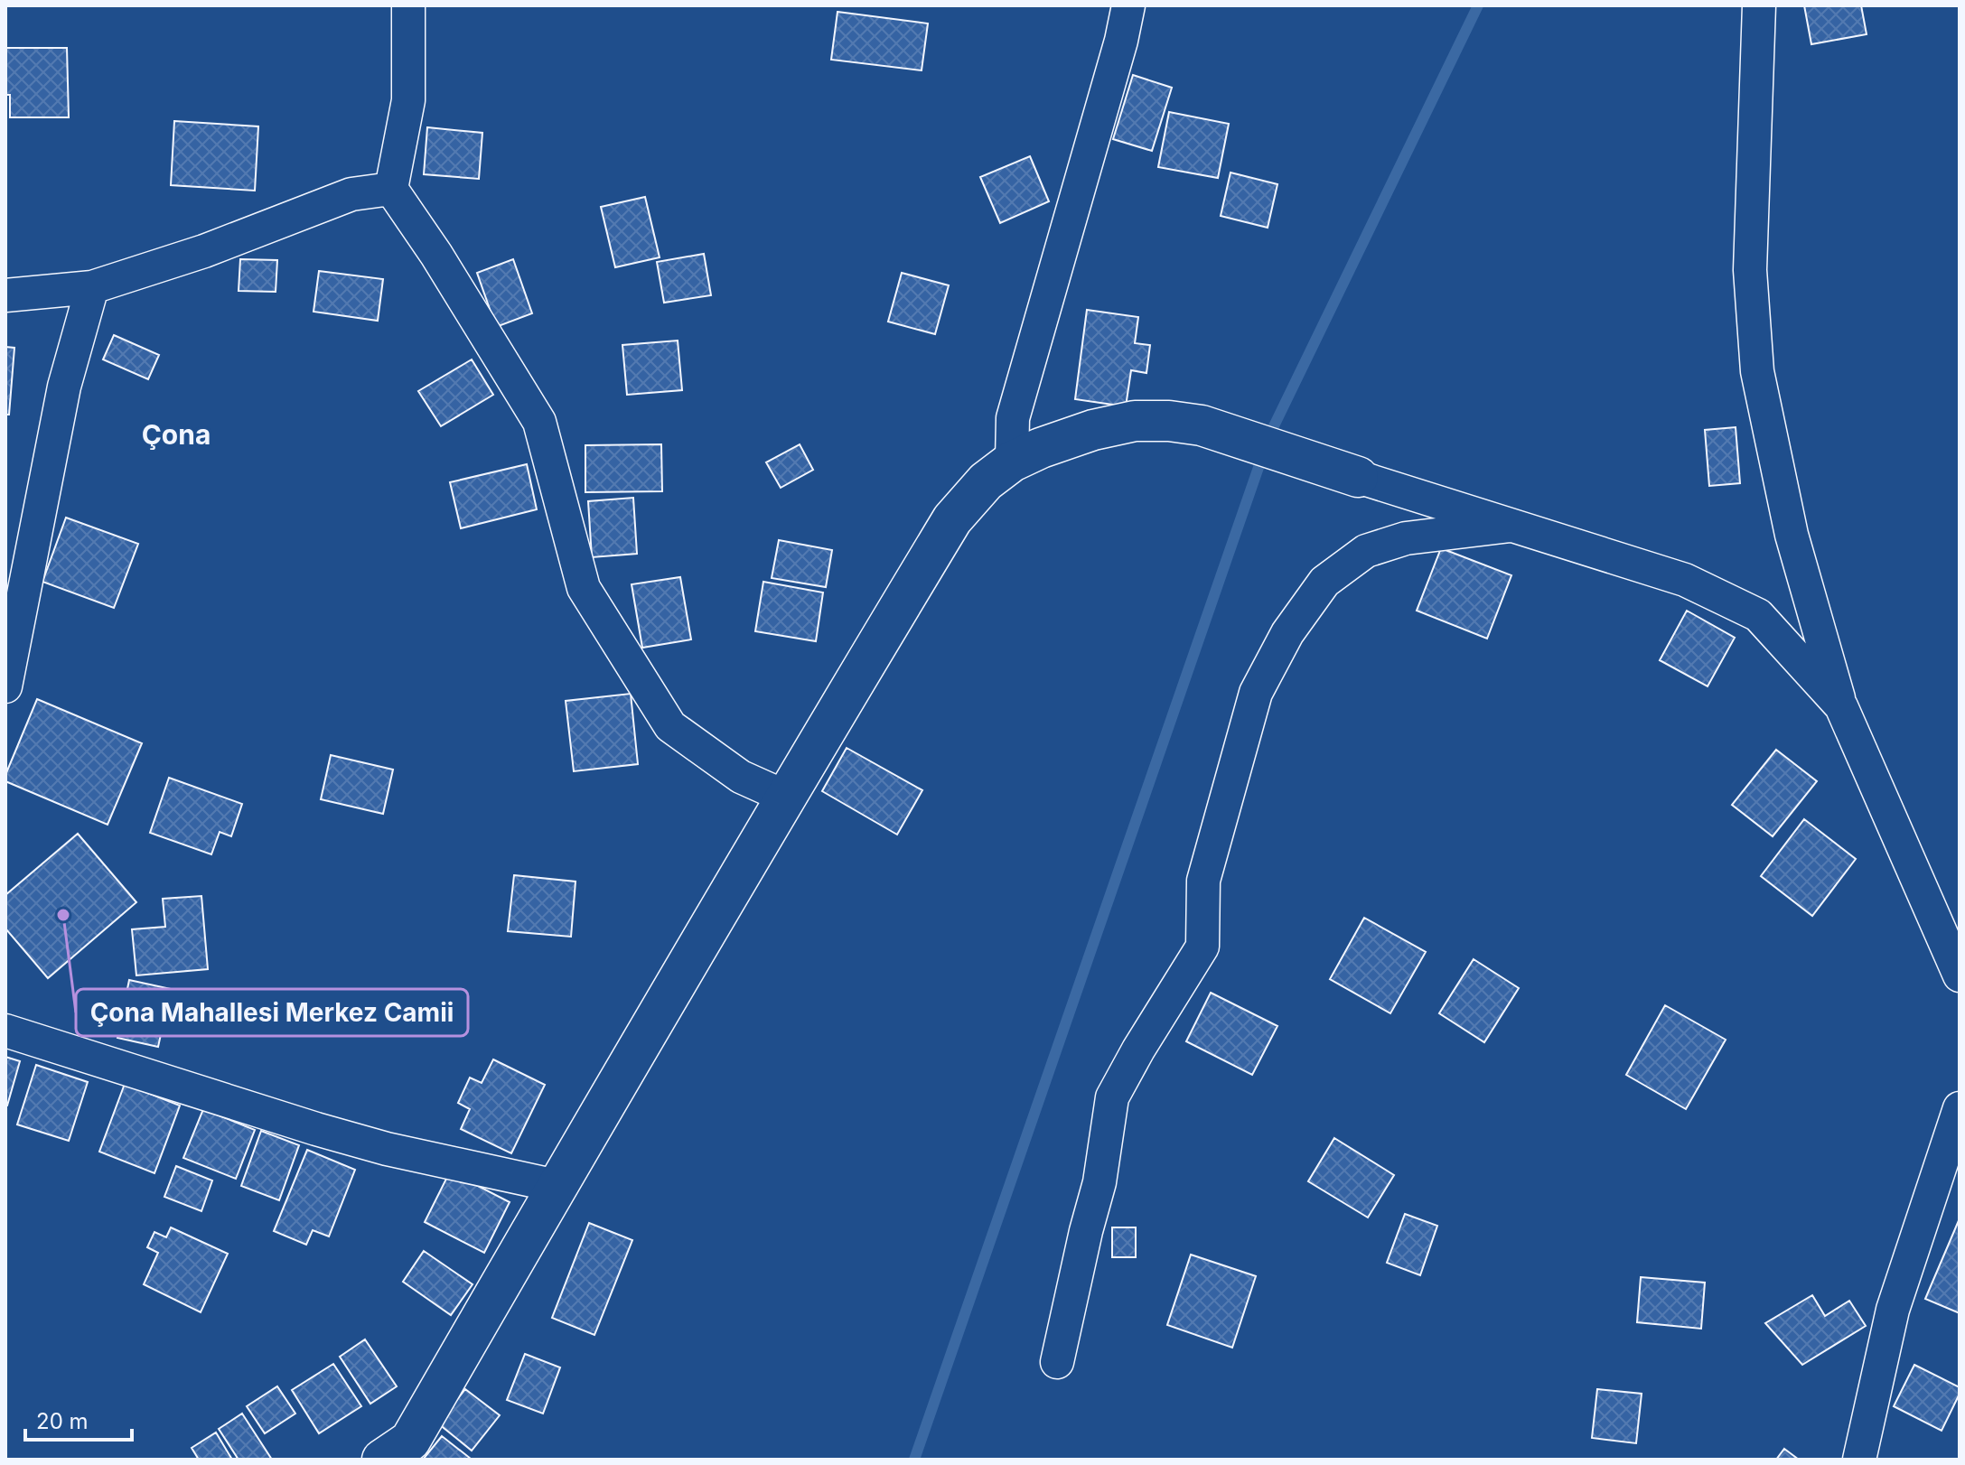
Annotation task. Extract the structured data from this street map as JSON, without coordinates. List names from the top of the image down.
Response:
{
  "districts": ["Çona"],
  "places": ["Çona Mahallesi Merkez Camii"],
  "scale_bar": "20 m"
}
